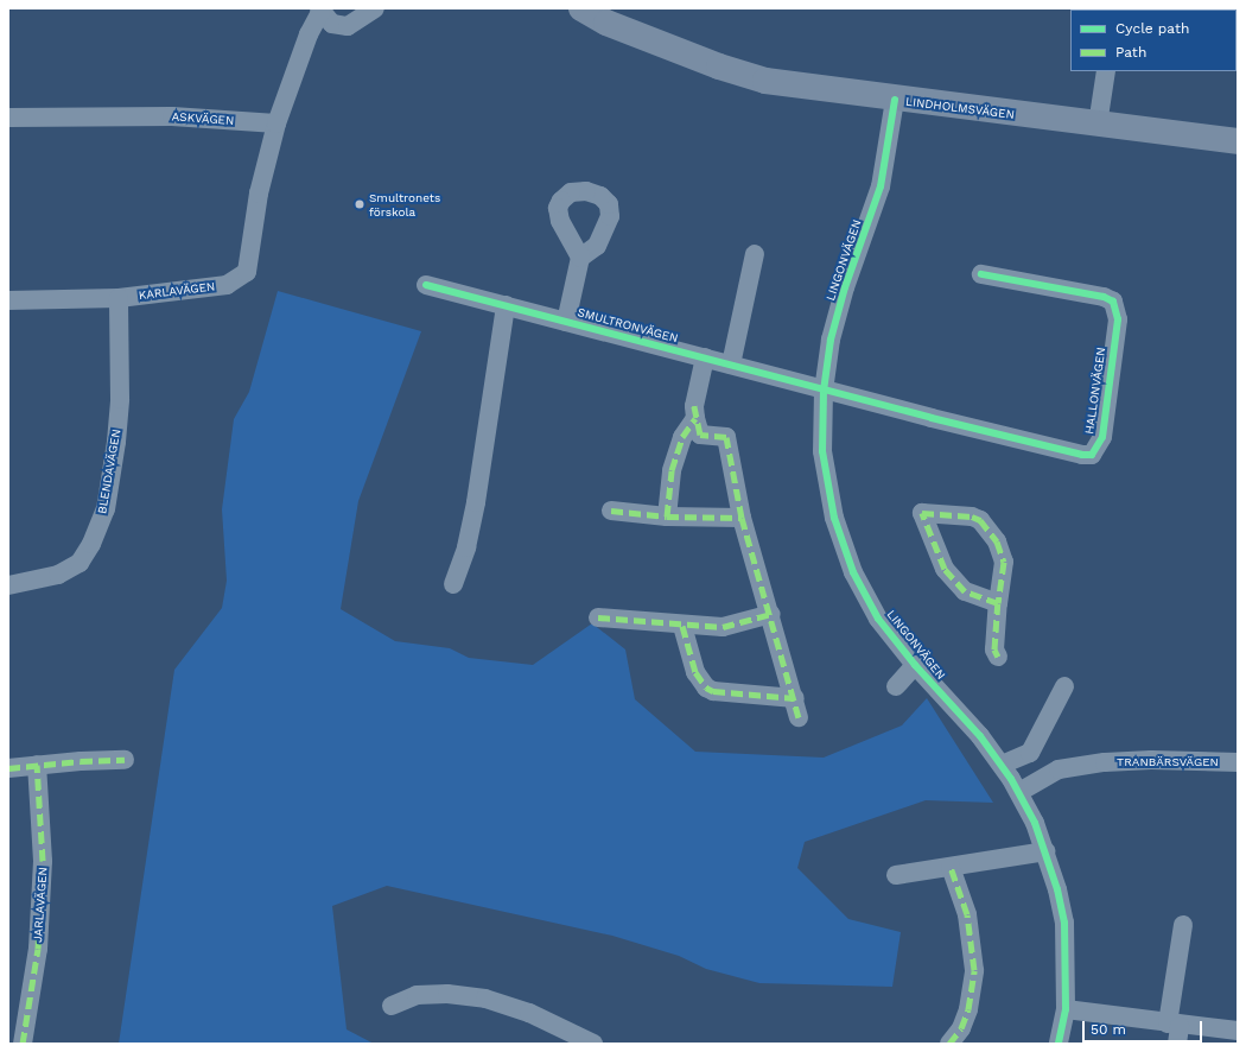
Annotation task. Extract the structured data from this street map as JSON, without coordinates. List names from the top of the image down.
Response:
{
  "streets": {
    "main road": ["LINDHOLMSVÄGEN"],
    "street": [
      "ASKVÄGEN",
      "LINGONVÄGEN",
      "KARLAVÄGEN",
      "SMULTRONVÄGEN",
      "HALLONVÄGEN",
      "BLENDAVÄGEN",
      "TRANBÄRSVÄGEN",
      "JARLAVÄGEN"
    ]
  },
  "crossings": [
    ["LINDHOLMSVÄGEN", "LINGONVÄGEN"],
    ["ASKVÄGEN", "KARLAVÄGEN"],
    ["LINGONVÄGEN", "SMULTRONVÄGEN"],
    ["LINGONVÄGEN", "HALLONVÄGEN"],
    ["LINGONVÄGEN", "TRANBÄRSVÄGEN"],
    ["KARLAVÄGEN", "BLENDAVÄGEN"],
    ["SMULTRONVÄGEN", "HALLONVÄGEN"]
  ],
  "places": ["Smultronets förskola"],
  "legend": ["Cycle path", "Path"],
  "scale_bar": "50 m"
}
